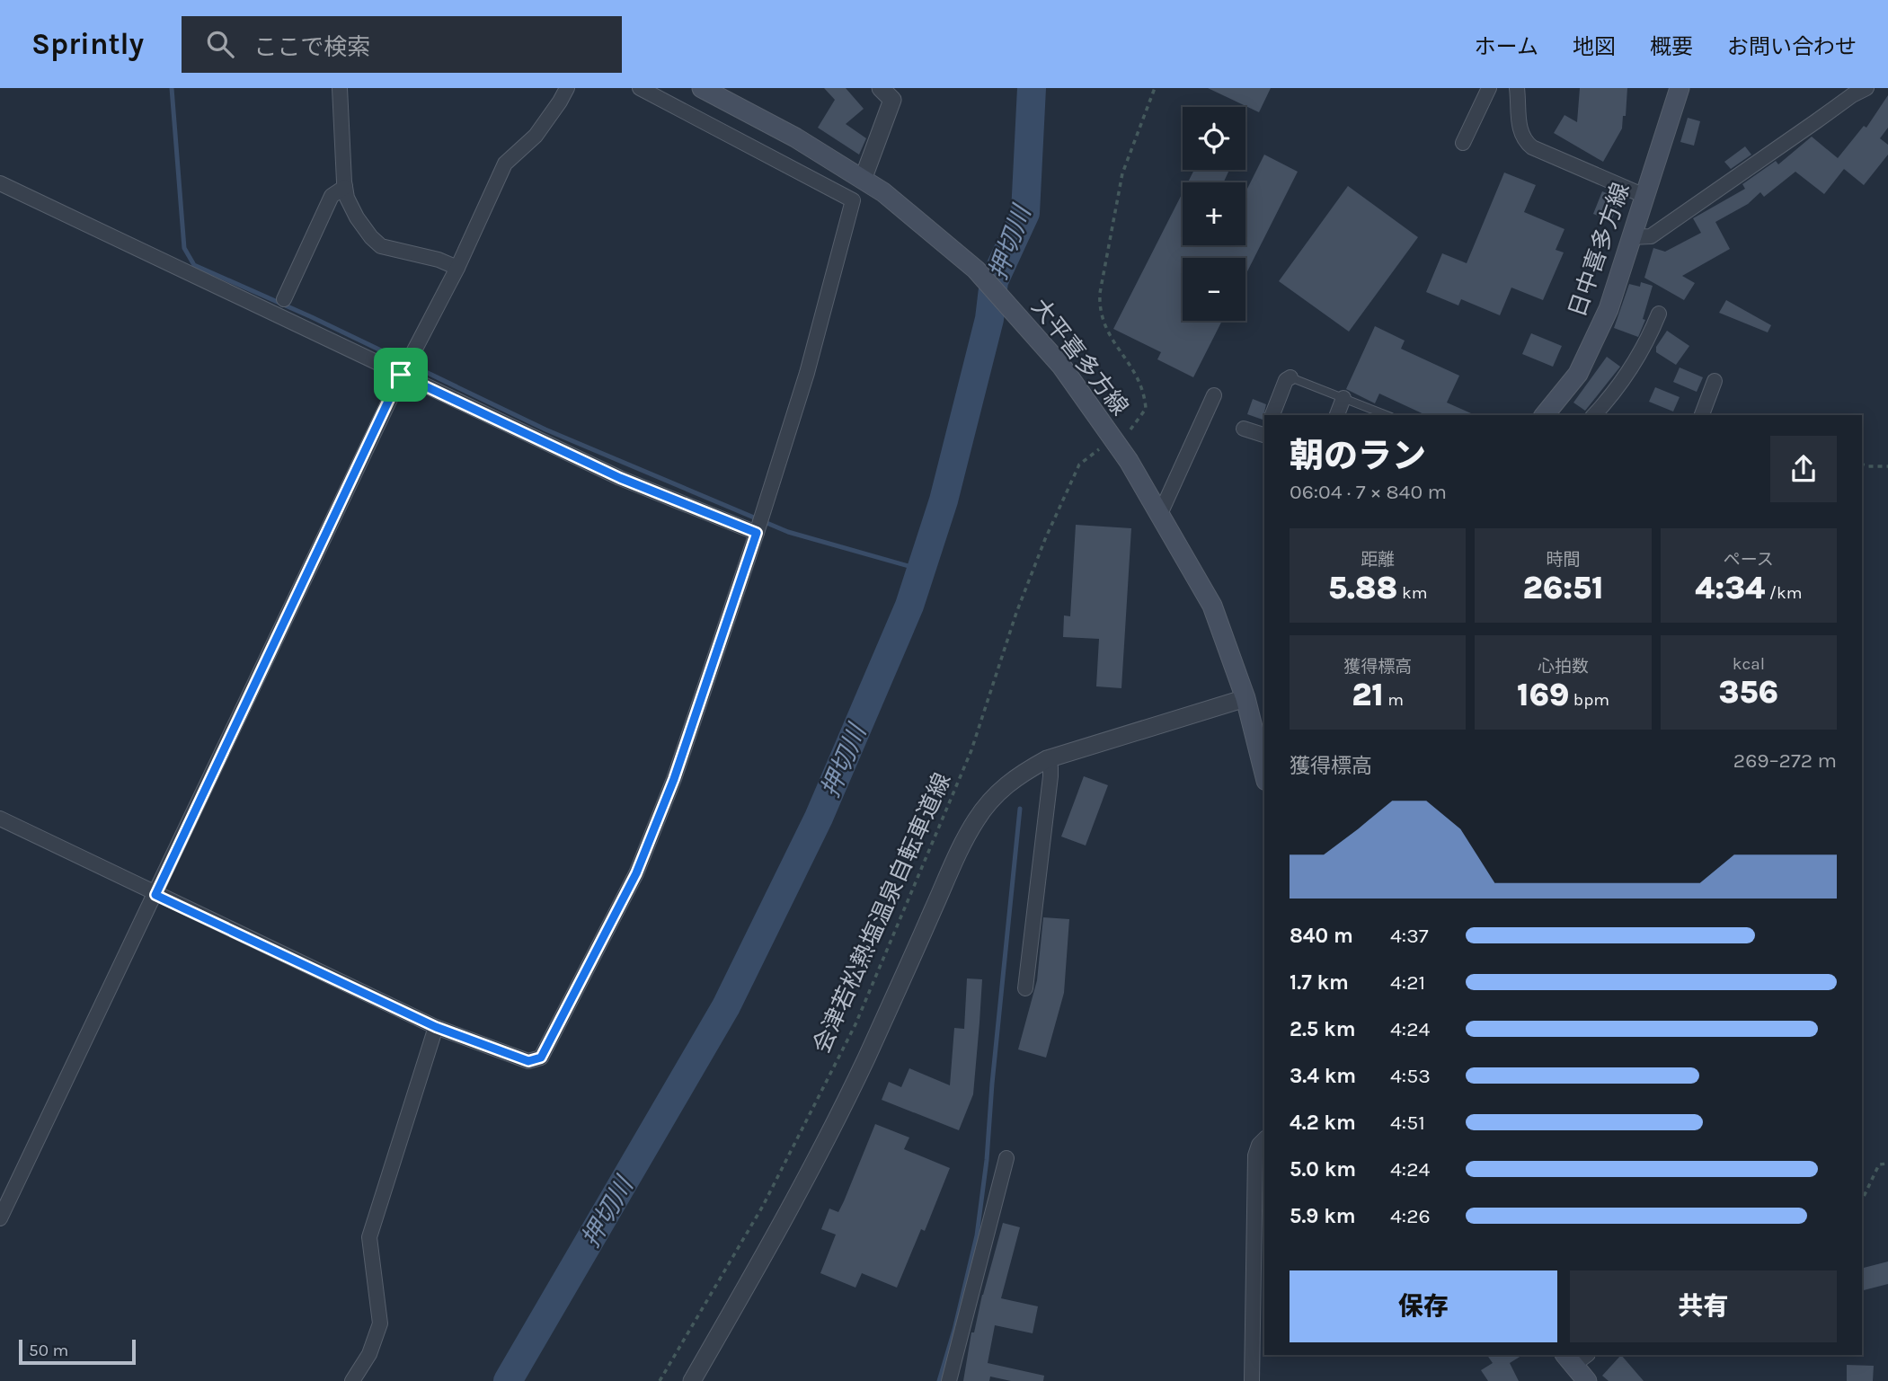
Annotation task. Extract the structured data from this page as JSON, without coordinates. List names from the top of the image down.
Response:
{
  "streets": {
    "main road": ["日中喜多方線", "大平喜多方線"],
    "path": ["会津若松熱塩温泉自転車道線"]
  },
  "water": ["押切川"],
  "scale_bar": "50 m",
  "page": {
    "header": "Sprintly",
    "search": "ここで検索",
    "nav": [
      "ホーム",
      "地図",
      "概要",
      "お問い合わせ"
    ],
    "map_buttons": ["+", "−"],
    "heading": ["朝のラン", "06:04 · 7 × 840 m"],
    "stats": [
      ["距離", "5.88 km"],
      ["時間", "26:51"],
      ["ペース", "4:34 /km"],
      ["獲得標高", "21 m"],
      ["心拍数", "169 bpm"],
      ["kcal", "356"]
    ],
    "chart": ["獲得標高", "269–272 m"],
    "list": [
      {
        "name": "840 m",
        "note": "4:37"
      },
      {
        "name": "1.7 km",
        "note": "4:21"
      },
      {
        "name": "2.5 km",
        "note": "4:24"
      },
      {
        "name": "3.4 km",
        "note": "4:53"
      },
      {
        "name": "4.2 km",
        "note": "4:51"
      },
      {
        "name": "5.0 km",
        "note": "4:24"
      },
      {
        "name": "5.9 km",
        "note": "4:26"
      }
    ],
    "buttons": ["保存", "共有"],
    "scale": "50 m"
  }
}
